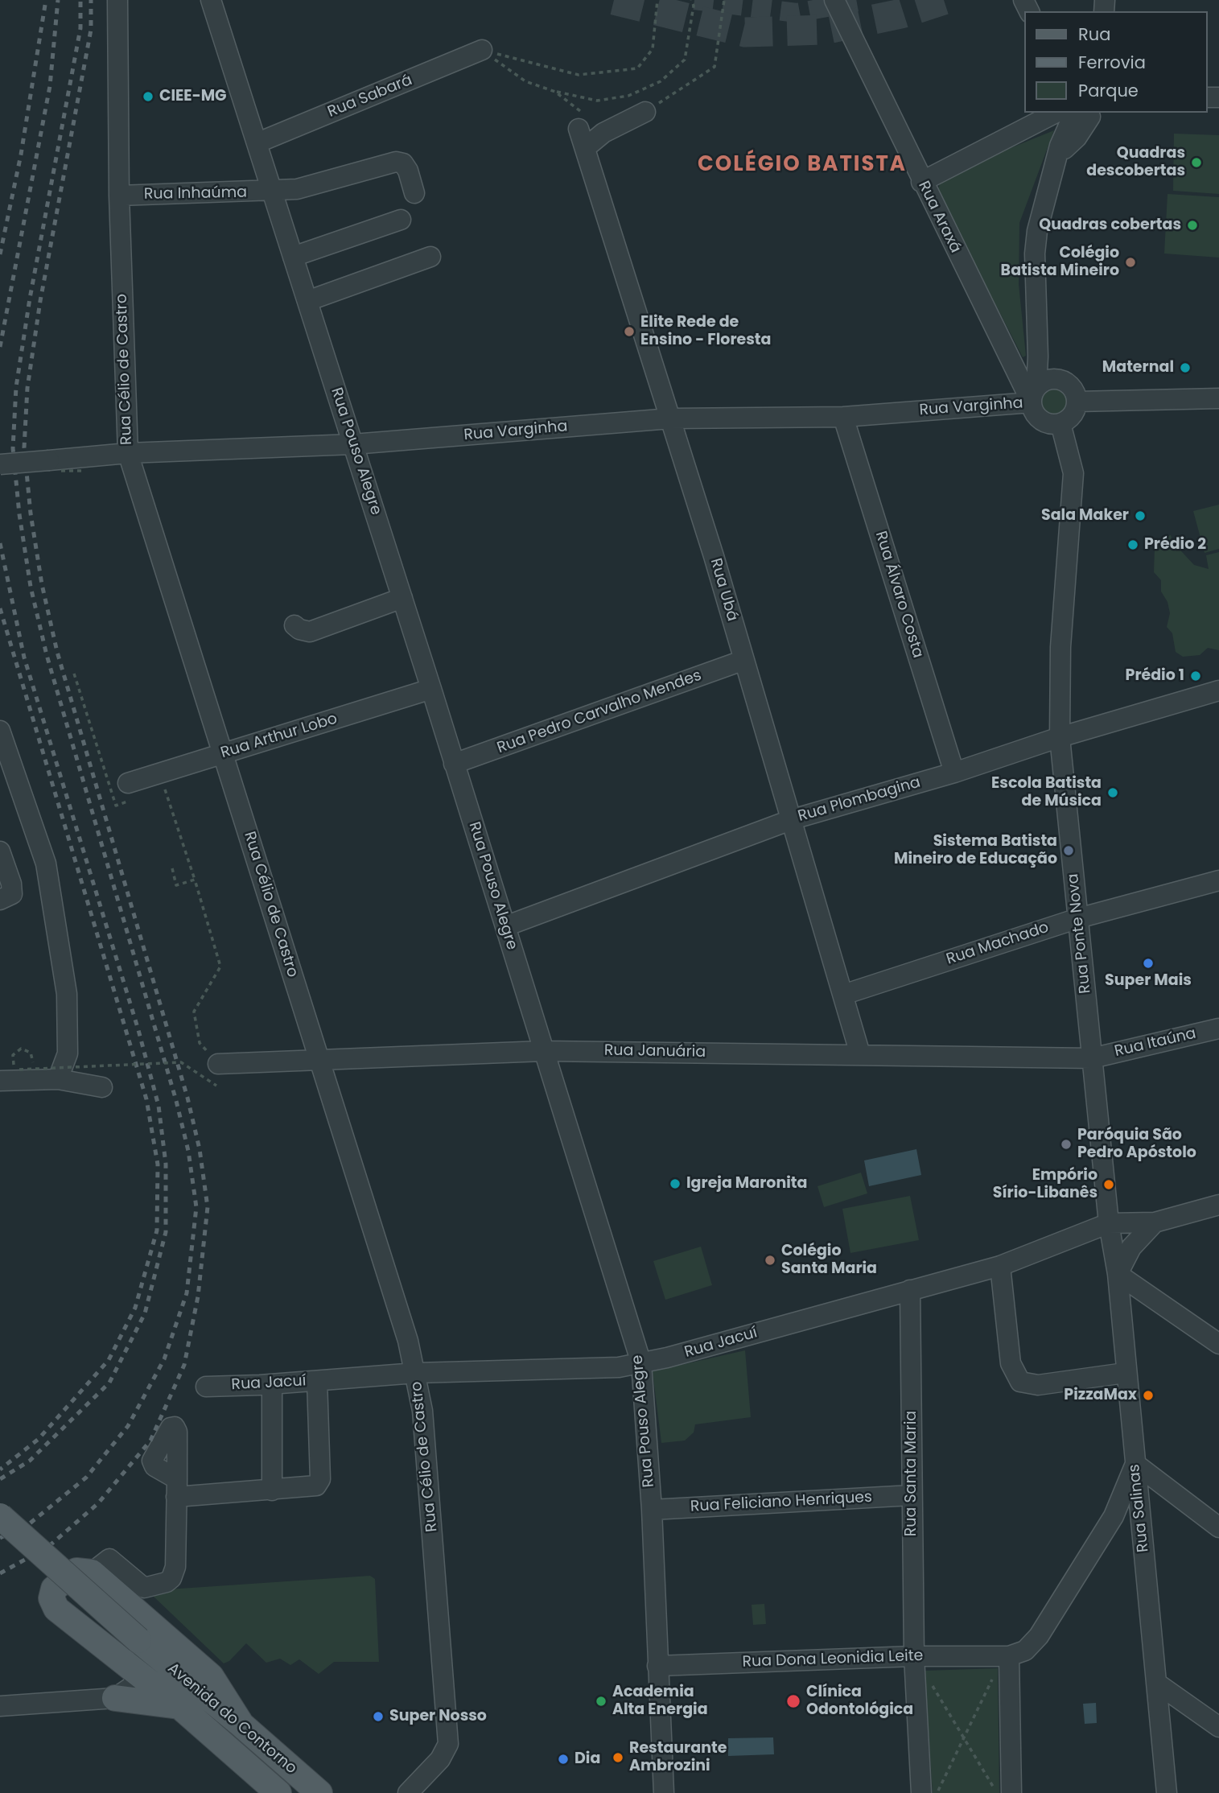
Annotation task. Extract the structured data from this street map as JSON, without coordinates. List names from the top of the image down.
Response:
{
  "streets": {
    "main road": ["Avenida do Contorno"],
    "street": [
      "Rua Sabará",
      "Rua Inhaúma",
      "Rua Araxá",
      "Rua Célio de Castro",
      "Rua Varginha",
      "Rua Pouso Alegre",
      "Rua Ubá",
      "Rua Álvaro Costa",
      "Rua Pedro Carvalho Mendes",
      "Rua Arthur Lobo",
      "Rua Plombagina",
      "Rua Ponte Nova",
      "Rua Machado",
      "Rua Itaúna",
      "Rua Januária",
      "Rua Jacuí",
      "Rua Santa Maria",
      "Rua Feliciano Henriques",
      "Rua Salinas",
      "Rua Dona Leonidia Leite"
    ]
  },
  "crossings": [
    ["Rua Sabará", "Rua Pouso Alegre"],
    ["Rua Inhaúma", "Rua Célio de Castro"],
    ["Rua Inhaúma", "Rua Pouso Alegre"],
    ["Rua Araxá", "Rua Varginha"],
    ["Rua Araxá", "Rua Ponte Nova"],
    ["Rua Célio de Castro", "Rua Varginha"],
    ["Rua Célio de Castro", "Rua Arthur Lobo"],
    ["Rua Célio de Castro", "Rua Januária"],
    ["Rua Célio de Castro", "Rua Jacuí"],
    ["Rua Varginha", "Rua Pouso Alegre"],
    ["Rua Varginha", "Rua Ubá"],
    ["Rua Varginha", "Rua Álvaro Costa"],
    ["Rua Varginha", "Rua Ponte Nova"],
    ["Rua Pouso Alegre", "Rua Pedro Carvalho Mendes"],
    ["Rua Pouso Alegre", "Rua Arthur Lobo"],
    ["Rua Pouso Alegre", "Rua Plombagina"],
    ["Rua Pouso Alegre", "Rua Januária"],
    ["Rua Pouso Alegre", "Rua Jacuí"],
    ["Rua Pouso Alegre", "Rua Feliciano Henriques"],
    ["Rua Pouso Alegre", "Rua Dona Leonidia Leite"],
    ["Rua Ubá", "Rua Pedro Carvalho Mendes"],
    ["Rua Ubá", "Rua Plombagina"],
    ["Rua Ubá", "Rua Machado"],
    ["Rua Ubá", "Rua Januária"],
    ["Rua Álvaro Costa", "Rua Plombagina"],
    ["Rua Plombagina", "Rua Ponte Nova"],
    ["Rua Ponte Nova", "Rua Machado"],
    ["Rua Ponte Nova", "Rua Itaúna"],
    ["Rua Ponte Nova", "Rua Januária"],
    ["Rua Ponte Nova", "Rua Jacuí"],
    ["Rua Ponte Nova", "Rua Salinas"],
    ["Rua Itaúna", "Rua Januária"],
    ["Rua Jacuí", "Rua Santa Maria"],
    ["Rua Jacuí", "Rua Salinas"],
    ["Rua Santa Maria", "Rua Feliciano Henriques"],
    ["Rua Santa Maria", "Rua Dona Leonidia Leite"]
  ],
  "districts": ["COLÉGIO BATISTA"],
  "places": [
    "CIEE-MG",
    "Quadras descobertas",
    "Quadras cobertas",
    "Colégio Batista Mineiro",
    "Elite Rede de Ensino - Floresta",
    "Maternal",
    "Sala Maker",
    "Prédio 2",
    "Prédio 1",
    "Escola Batista de Música",
    "Sistema Batista Mineiro de Educação",
    "Super Mais",
    "Paróquia São Pedro Apóstolo",
    "Igreja Maronita",
    "Empório Sírio-Libanês",
    "Colégio Santa Maria",
    "PizzaMax",
    "Academia Alta Energia",
    "Clínica Odontológica",
    "Super Nosso",
    "Restaurante Ambrozini",
    "Dia"
  ],
  "legend": ["Rua", "Ferrovia", "Parque"]
}
